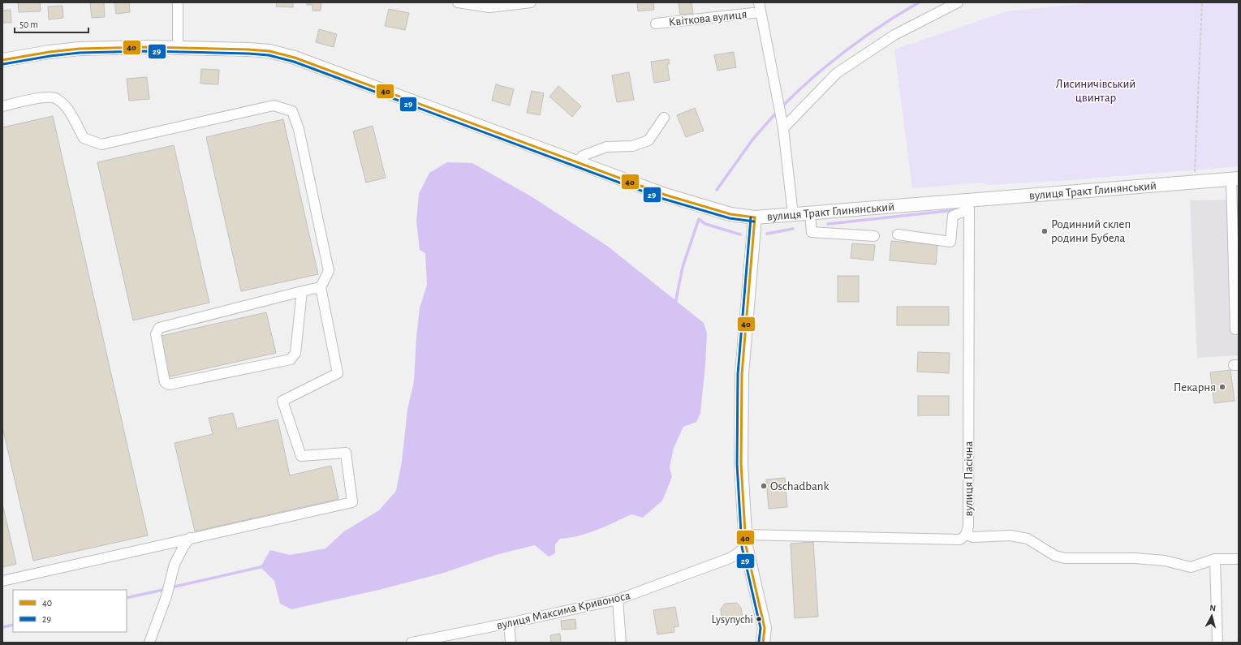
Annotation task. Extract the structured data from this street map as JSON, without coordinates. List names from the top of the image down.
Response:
{
  "streets": {
    "main road": ["вулиця Тракт Глинянський"],
    "street": ["Квіткова вулиця", "вулиця Пасічна", "вулиця Максима Кривоноса"]
  },
  "crossings": [
    ["вулиця Тракт Глинянський", "вулиця Пасічна"],
    ["вулиця Пасічна", "вулиця Максима Кривоноса"]
  ],
  "parks": ["Лисиничівський цвинтар"],
  "places": [
    "Родинний склеп родини Бубела",
    "Пекарня",
    "Oschadbank",
    "Lysynychi"
  ],
  "lines": ["transit line 40", "transit line 29"],
  "legend": ["40", "29"],
  "scale_bar": "50 m",
  "north": "top"
}
